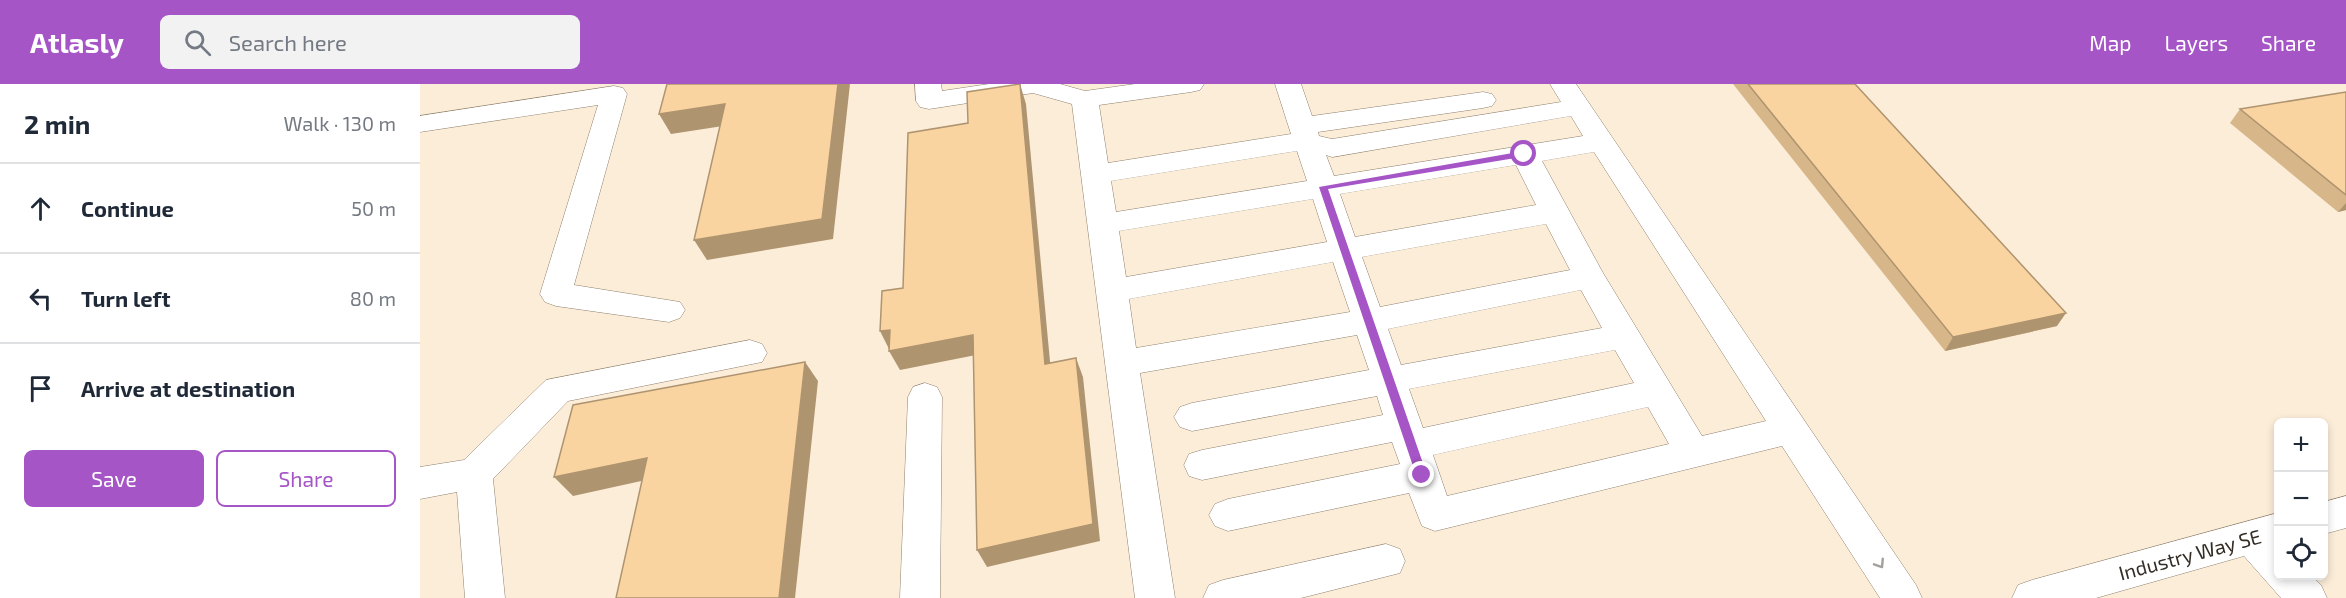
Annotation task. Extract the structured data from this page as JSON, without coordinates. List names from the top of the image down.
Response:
{
  "streets": {
    "street": ["Industry Way SE"]
  },
  "page": {
    "header": "Atlasly",
    "search": "Search here",
    "nav": ["Map", "Layers", "Share"],
    "heading": ["2 min", "Walk · 130 m"],
    "list": [
      ["Continue", "50 m"],
      ["Turn left", "80 m"],
      "Arrive at destination"
    ],
    "map_buttons": ["+", "−"],
    "buttons": ["Save", "Share"]
  }
}
